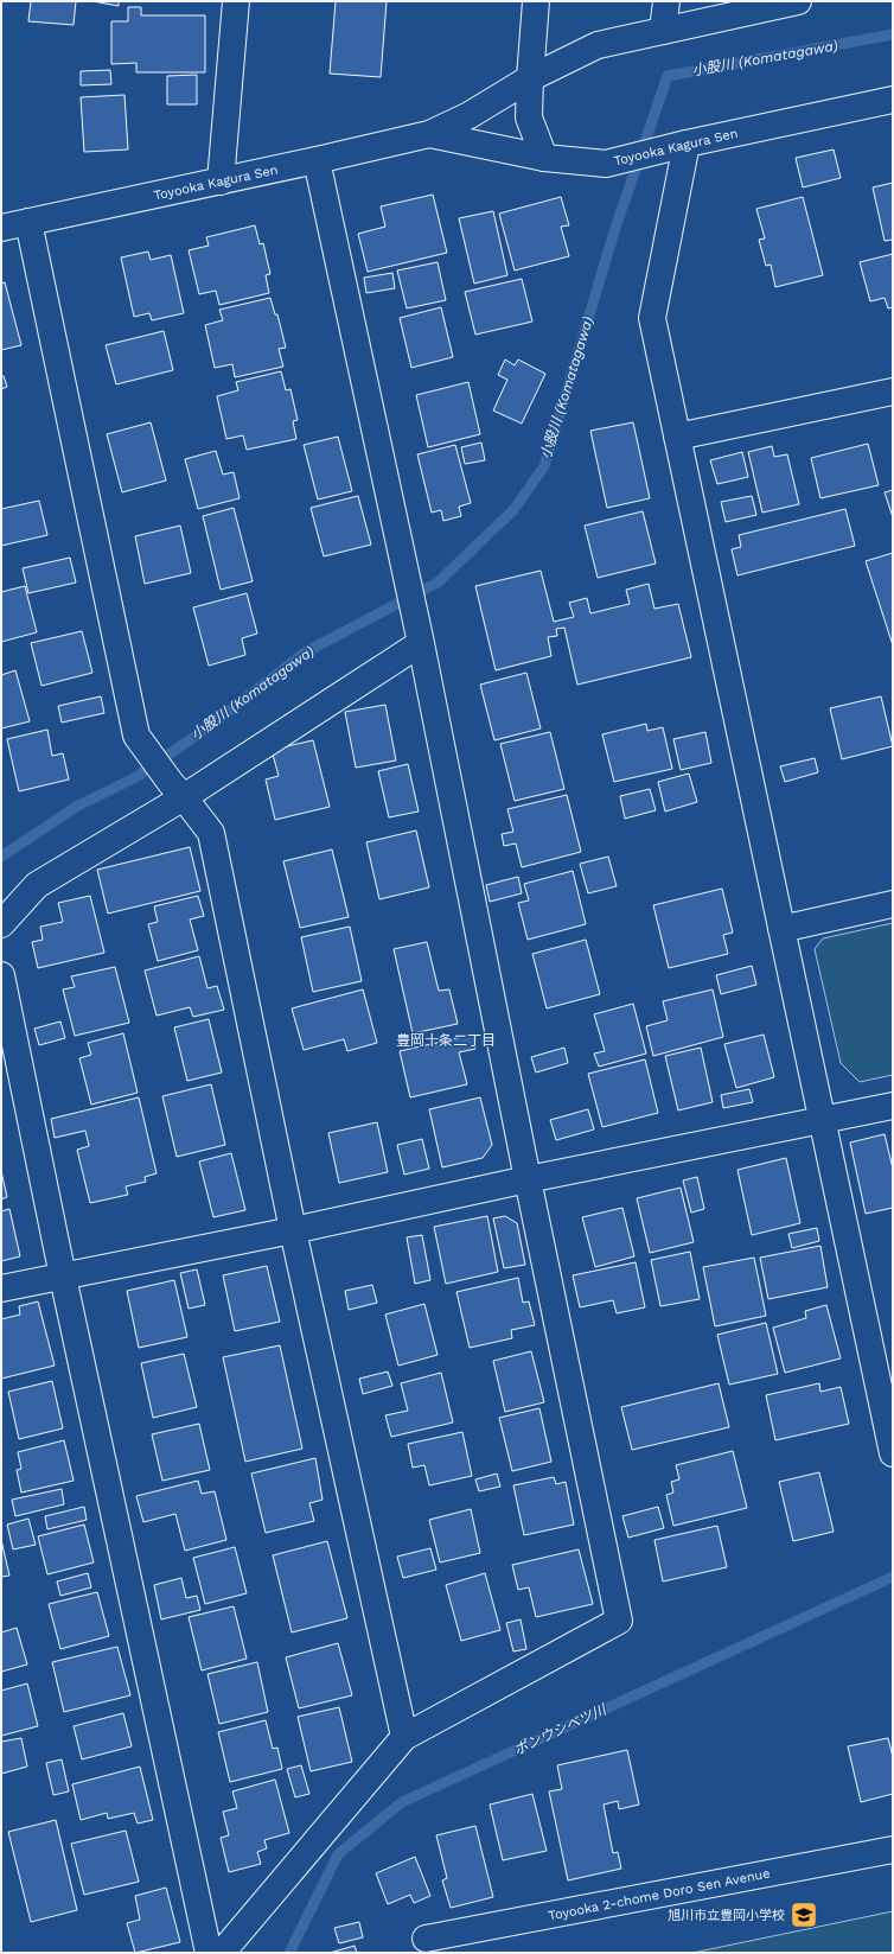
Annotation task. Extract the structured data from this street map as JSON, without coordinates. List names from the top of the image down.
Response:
{
  "streets": {
    "street": ["Toyooka Kagura Sen", "Toyooka 2-chome Doro Sen Avenue"]
  },
  "districts": ["豊岡十条二丁目"],
  "water": ["小股川 (Komatagawa)", "ポンウシベツ川"],
  "places": {
    "school or university": ["旭川市立豊岡小学校"]
  }
}
